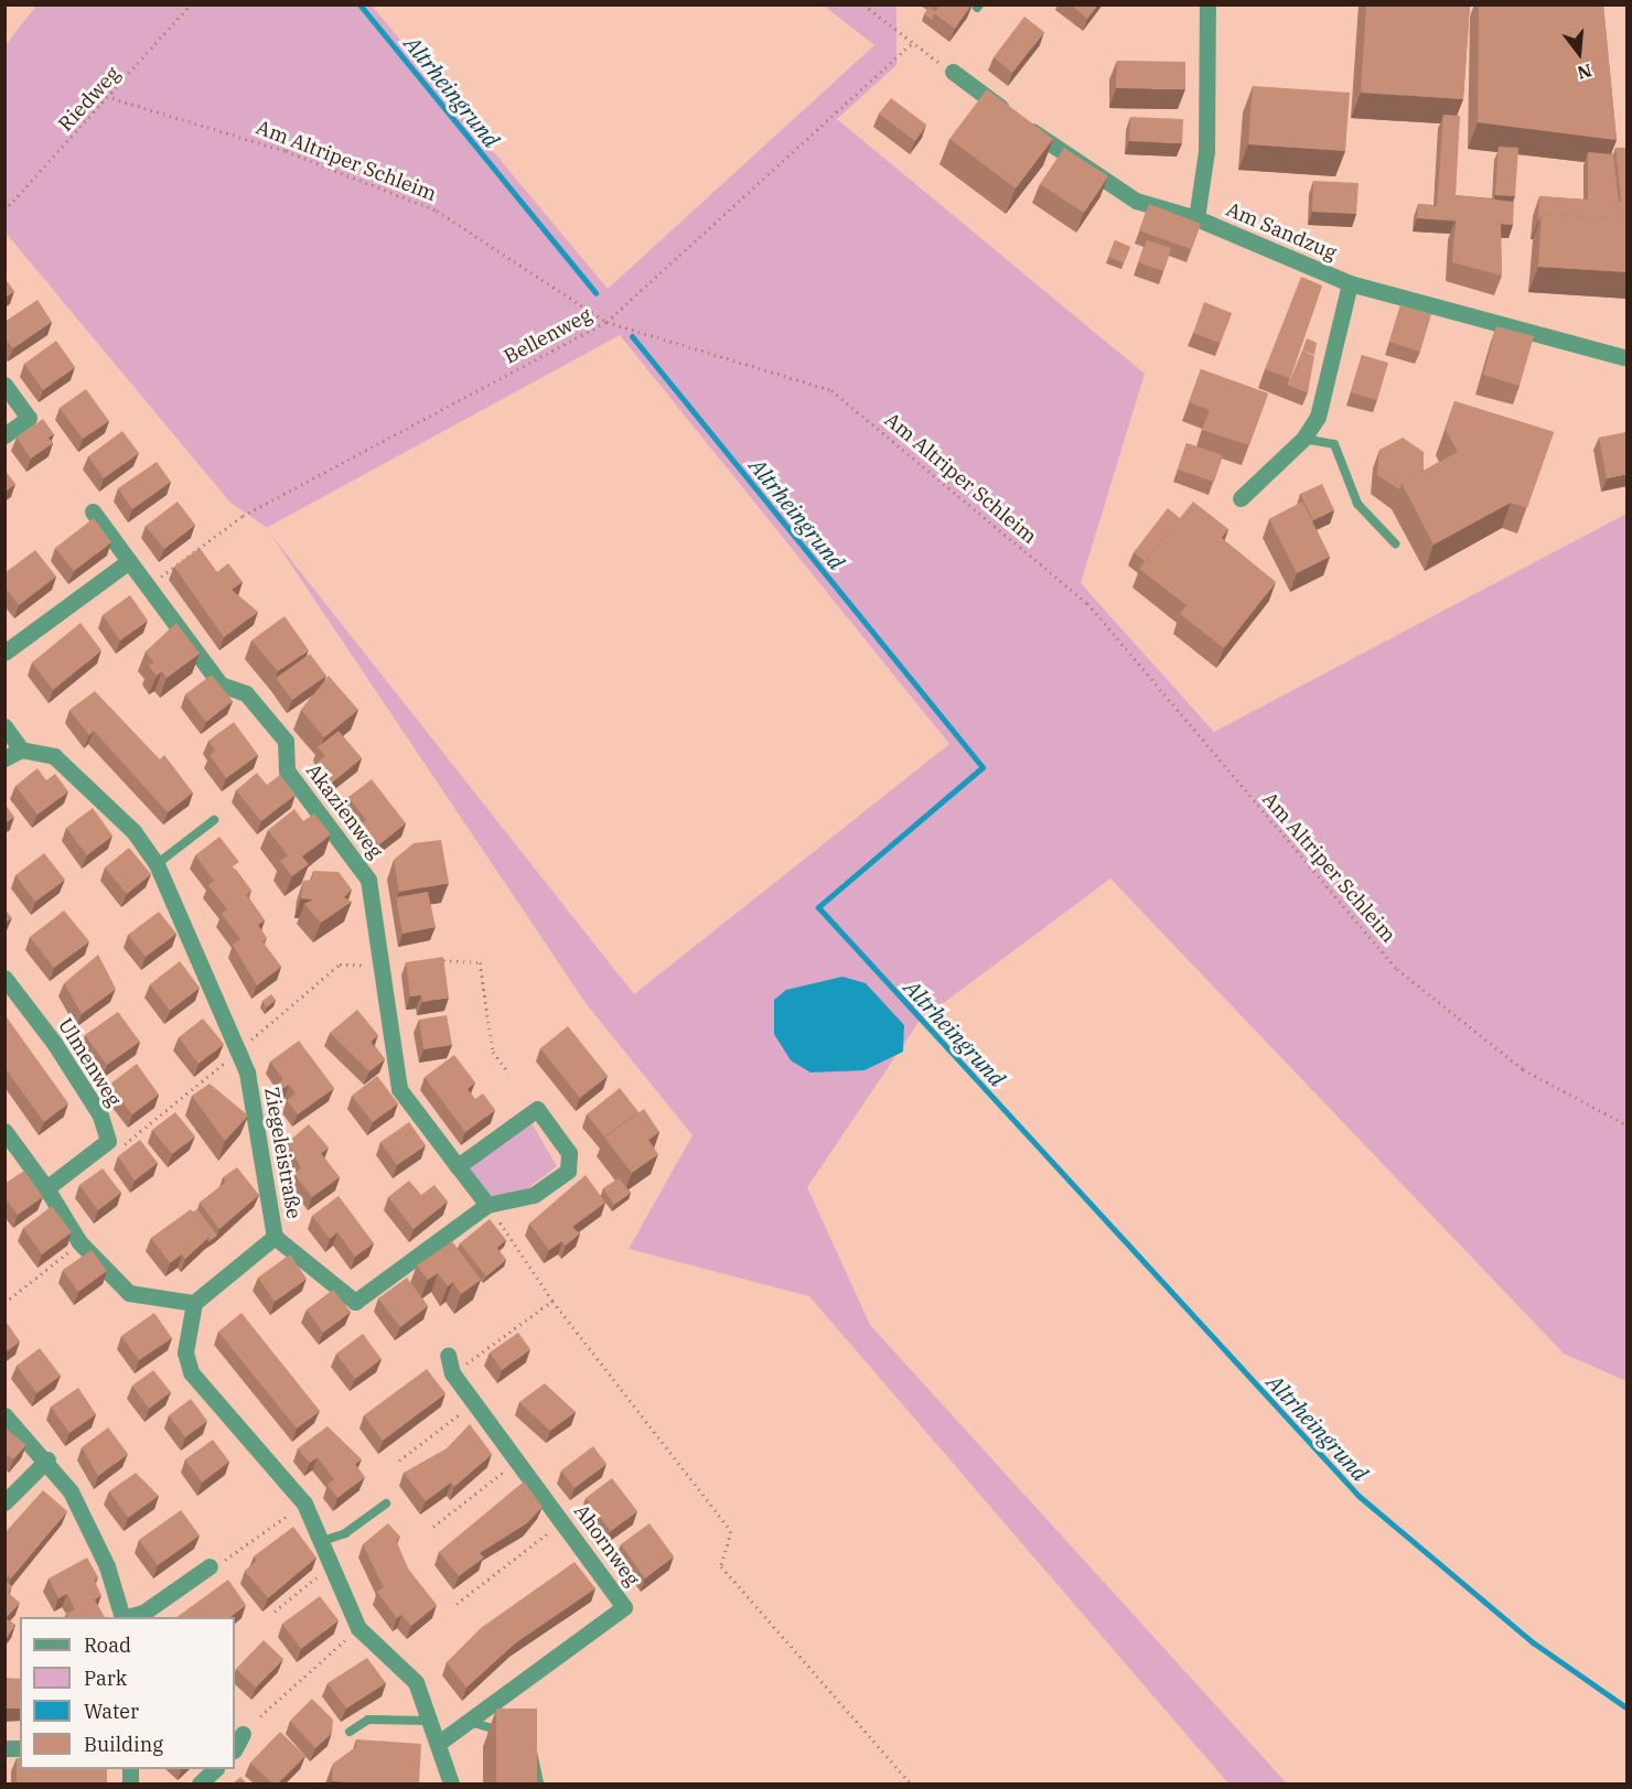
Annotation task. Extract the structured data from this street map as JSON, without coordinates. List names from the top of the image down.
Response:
{
  "streets": {
    "street": [
      "Am Sandzug",
      "Akazienweg",
      "Ulmenweg",
      "Ziegeleistraße",
      "Ahornweg"
    ],
    "path": ["Riedweg", "Am Altriper Schleim", "Bellenweg"]
  },
  "crossings": [
    ["Riedweg", "Am Altriper Schleim"],
    ["Am Altriper Schleim", "Bellenweg"],
    ["Bellenweg", "Akazienweg"]
  ],
  "water": ["Altrheingrund"],
  "legend": [
    "Road",
    "Park",
    "Water",
    "Building"
  ],
  "north": "bottom"
}
